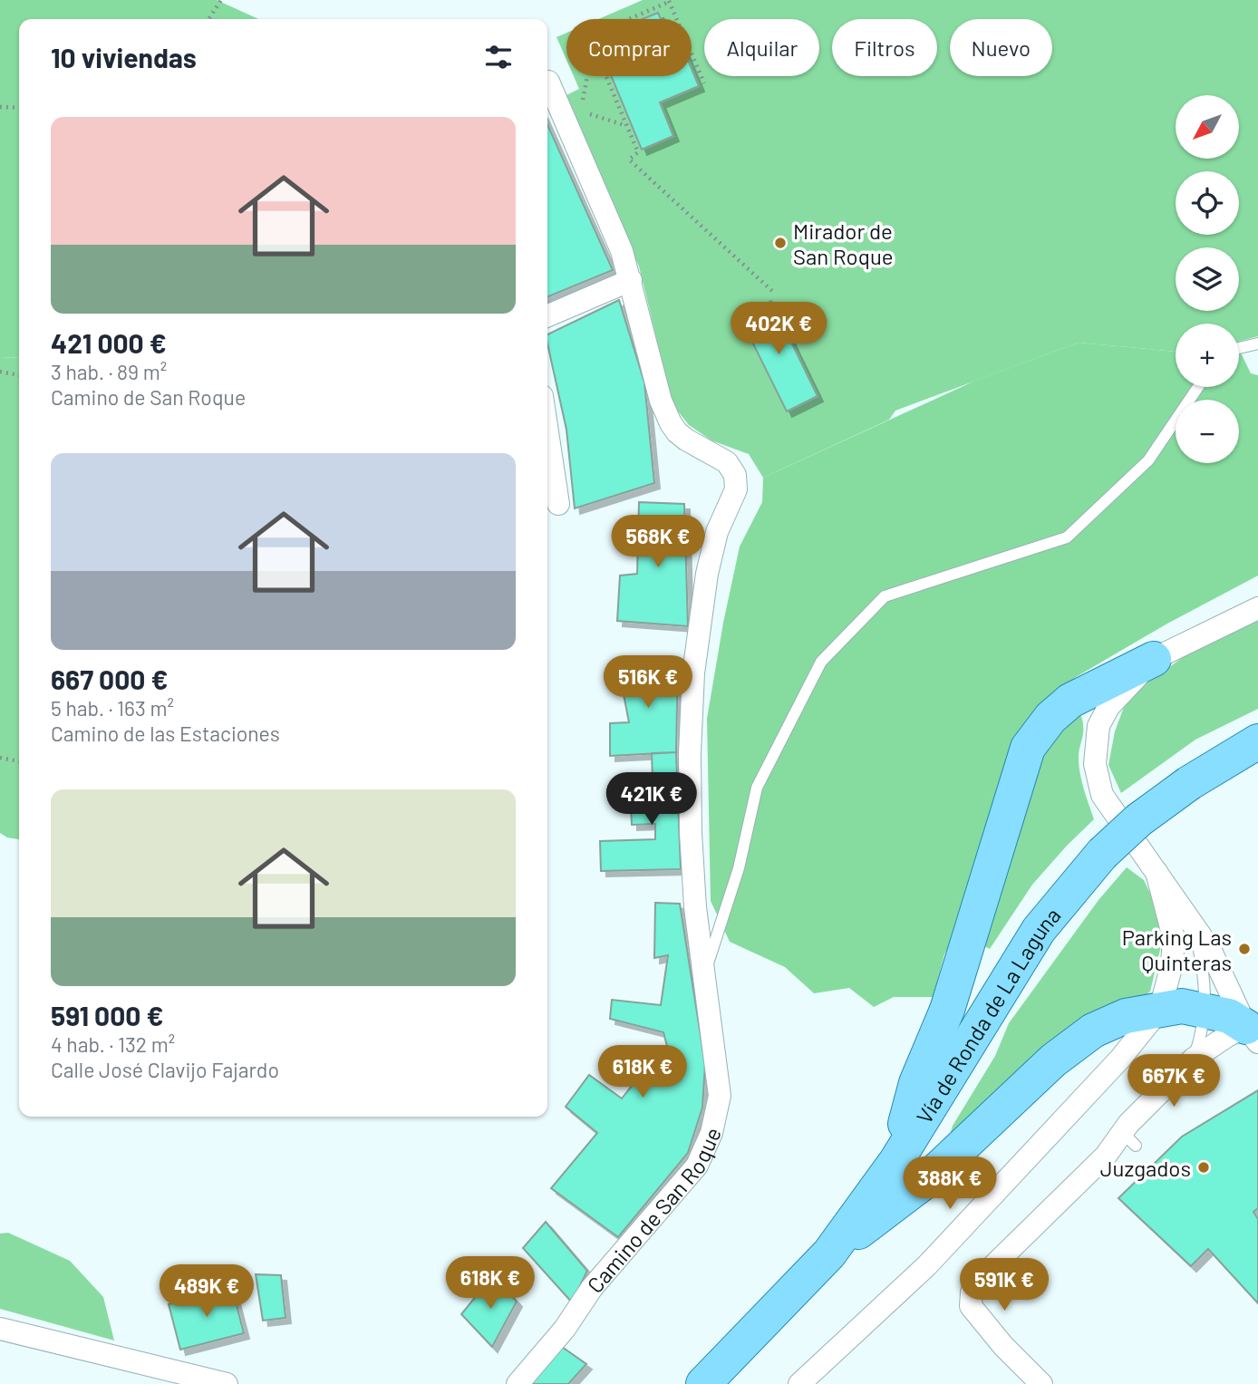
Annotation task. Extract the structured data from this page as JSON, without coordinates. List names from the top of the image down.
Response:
{
  "streets": {
    "main road": ["Vía de Ronda de La Laguna"],
    "street": ["Camino de San Roque"]
  },
  "places": ["Mirador de San Roque", "Parking Las Quinteras", "Juzgados"],
  "north": "bottom left",
  "page": {
    "chip": [
      "Comprar",
      "Alquilar",
      "Filtros",
      "Nuevo"
    ],
    "heading": "10 viviendas",
    "map_buttons": ["+", "−"],
    "list": [
      {
        "name": "421 000 €",
        "note": "3 hab. · 89 m² · Camino de San Roque"
      },
      {
        "name": "667 000 €",
        "note": "5 hab. · 163 m² · Camino de las Estaciones"
      },
      {
        "name": "591 000 €",
        "note": "4 hab. · 132 m² · Calle José Clavijo Fajardo"
      }
    ],
    "price": [
      "402K €",
      "568K €",
      "516K €",
      "421K €",
      "618K €",
      "667K €",
      "388K €",
      "618K €",
      "591K €",
      "489K €"
    ]
  }
}
